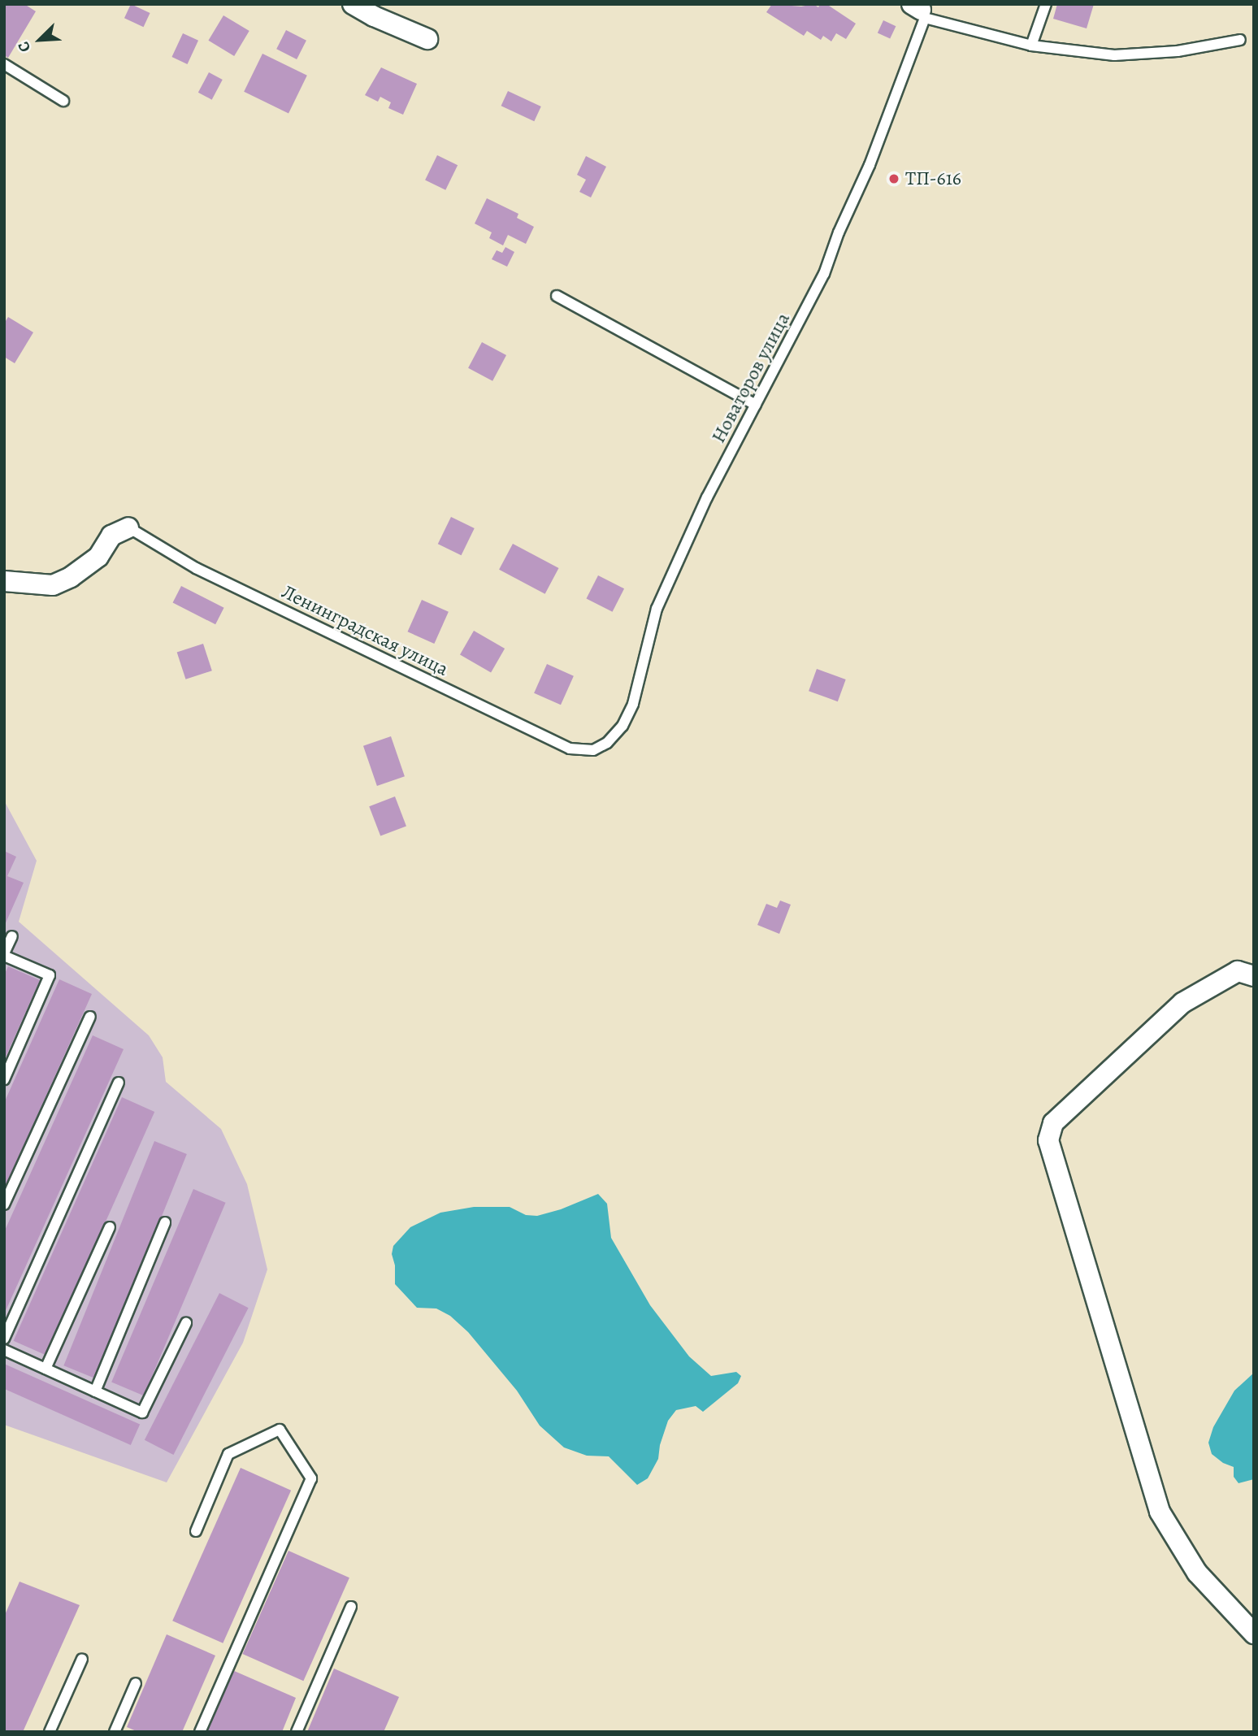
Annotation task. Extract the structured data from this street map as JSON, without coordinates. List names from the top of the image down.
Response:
{
  "streets": {
    "lane": ["Новаторов улица", "Ленинградская улица"]
  },
  "crossings": [
    ["Новаторов улица", "Ленинградская улица"]
  ],
  "places": ["ТП-616"],
  "north": "bottom left"
}
